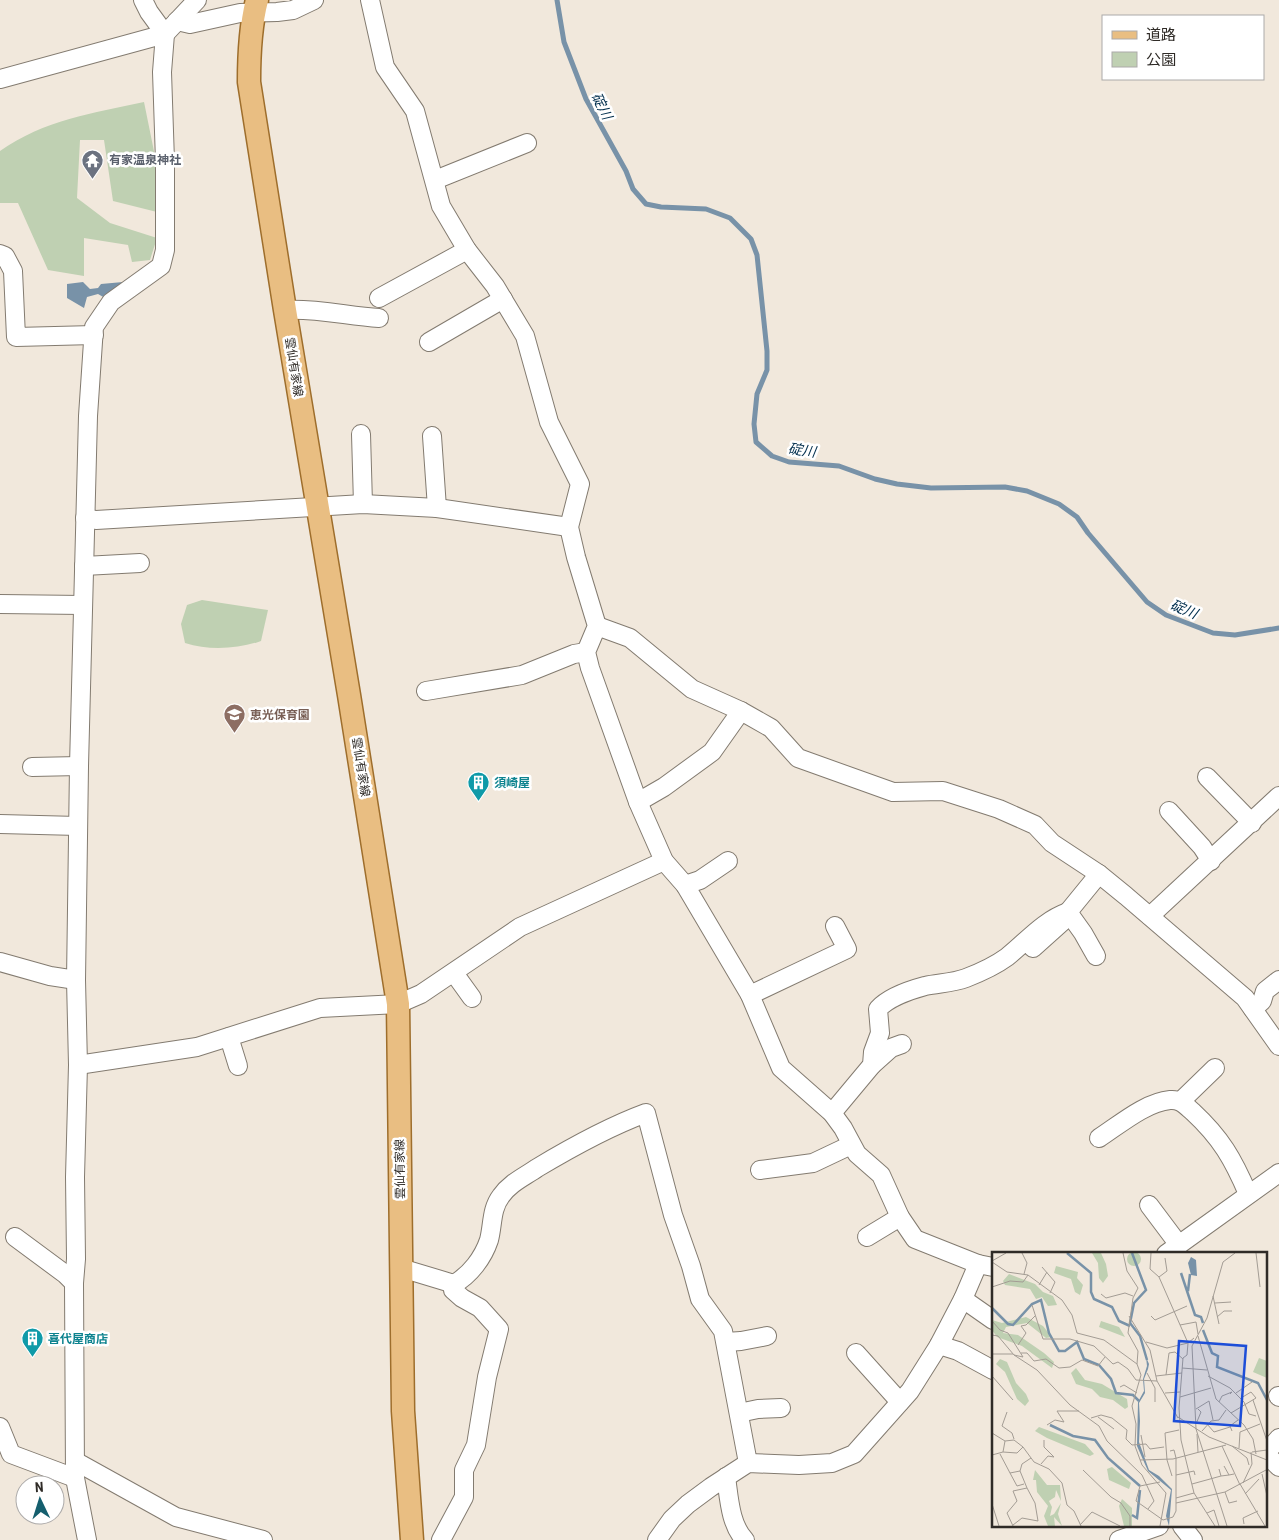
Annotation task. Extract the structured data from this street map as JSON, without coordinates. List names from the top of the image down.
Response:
{
  "streets": {
    "main road": ["雲仙有家線"]
  },
  "water": ["碇川"],
  "places": {
    "temple": ["有家温泉神社"],
    "school or university": ["恵光保育園"],
    "building": ["須崎屋", "喜代屋商店"]
  },
  "legend": ["道路", "公園"],
  "north": "top"
}
